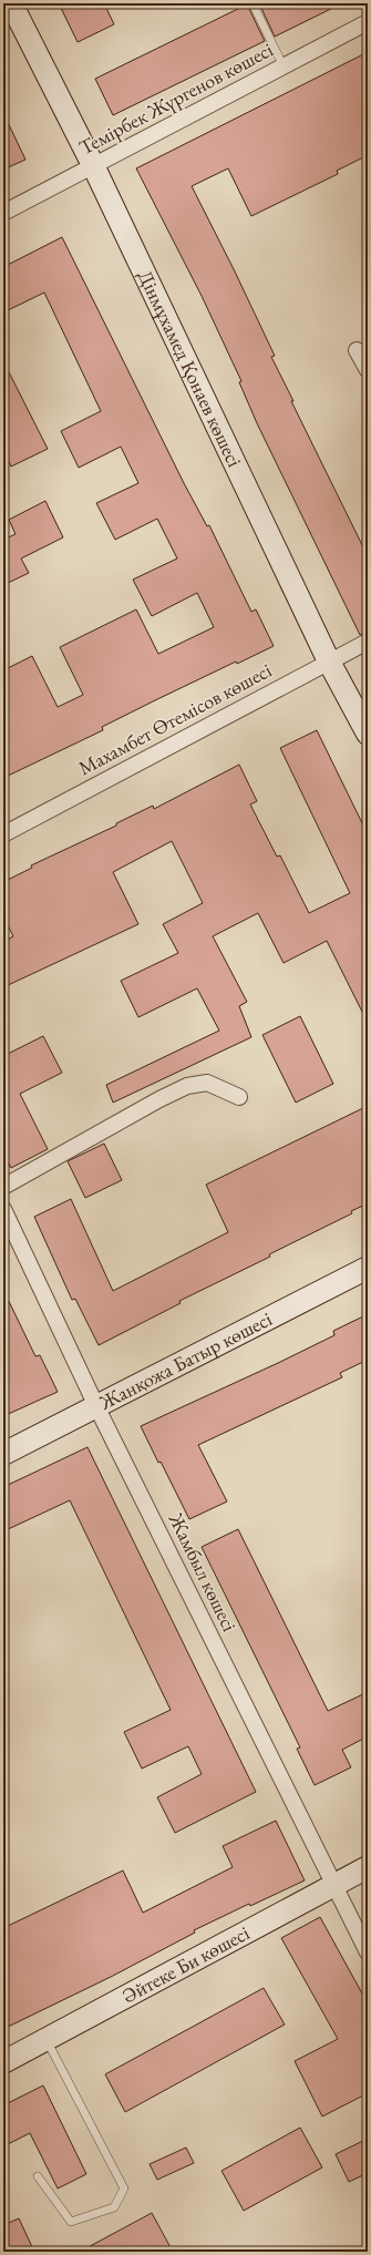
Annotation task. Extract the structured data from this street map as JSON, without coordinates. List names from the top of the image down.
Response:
{
  "streets": {
    "street": [
      "Темірбек Жүргенов көшесі",
      "Дінмұхамед Қонаев көшесі",
      "Махамбет Өтемісов көшесі",
      "Жанқожа Батыр көшесі",
      "Жамбыл көшесі",
      "Әйтеке Би көшесі"
    ]
  },
  "crossings": [
    ["Темірбек Жүргенов көшесі", "Дінмұхамед Қонаев көшесі"],
    ["Дінмұхамед Қонаев көшесі", "Махамбет Өтемісов көшесі"],
    ["Жанқожа Батыр көшесі", "Жамбыл көшесі"],
    ["Жамбыл көшесі", "Әйтеке Би көшесі"]
  ]
}
